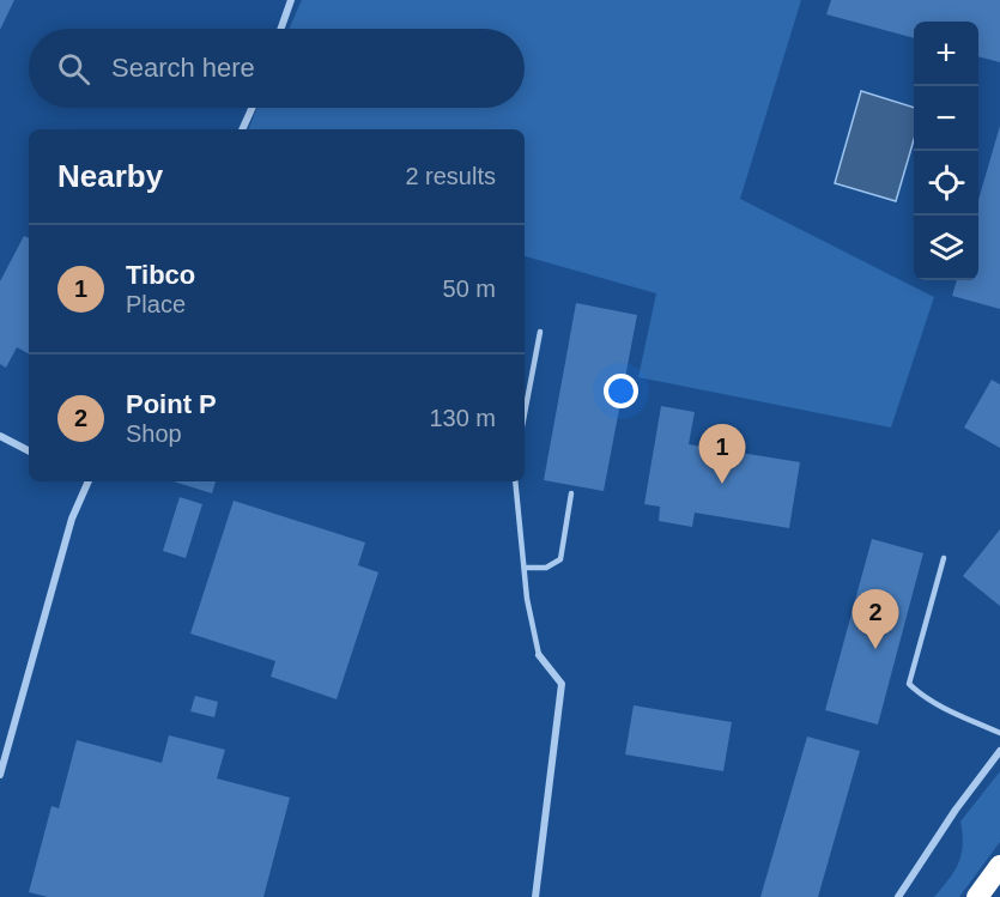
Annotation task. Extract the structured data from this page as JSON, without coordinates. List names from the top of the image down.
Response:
{
  "page": {
    "map_buttons": ["+", "−"],
    "search": "Search here",
    "heading": ["Nearby", "2 results"],
    "list": [
      {
        "mark": "1",
        "name": "Tibco",
        "note": "Place",
        "value": "50 m"
      },
      {
        "mark": "2",
        "name": "Point P",
        "note": "Shop",
        "value": "130 m"
      }
    ],
    "pins": ["1", "2"]
  }
}
